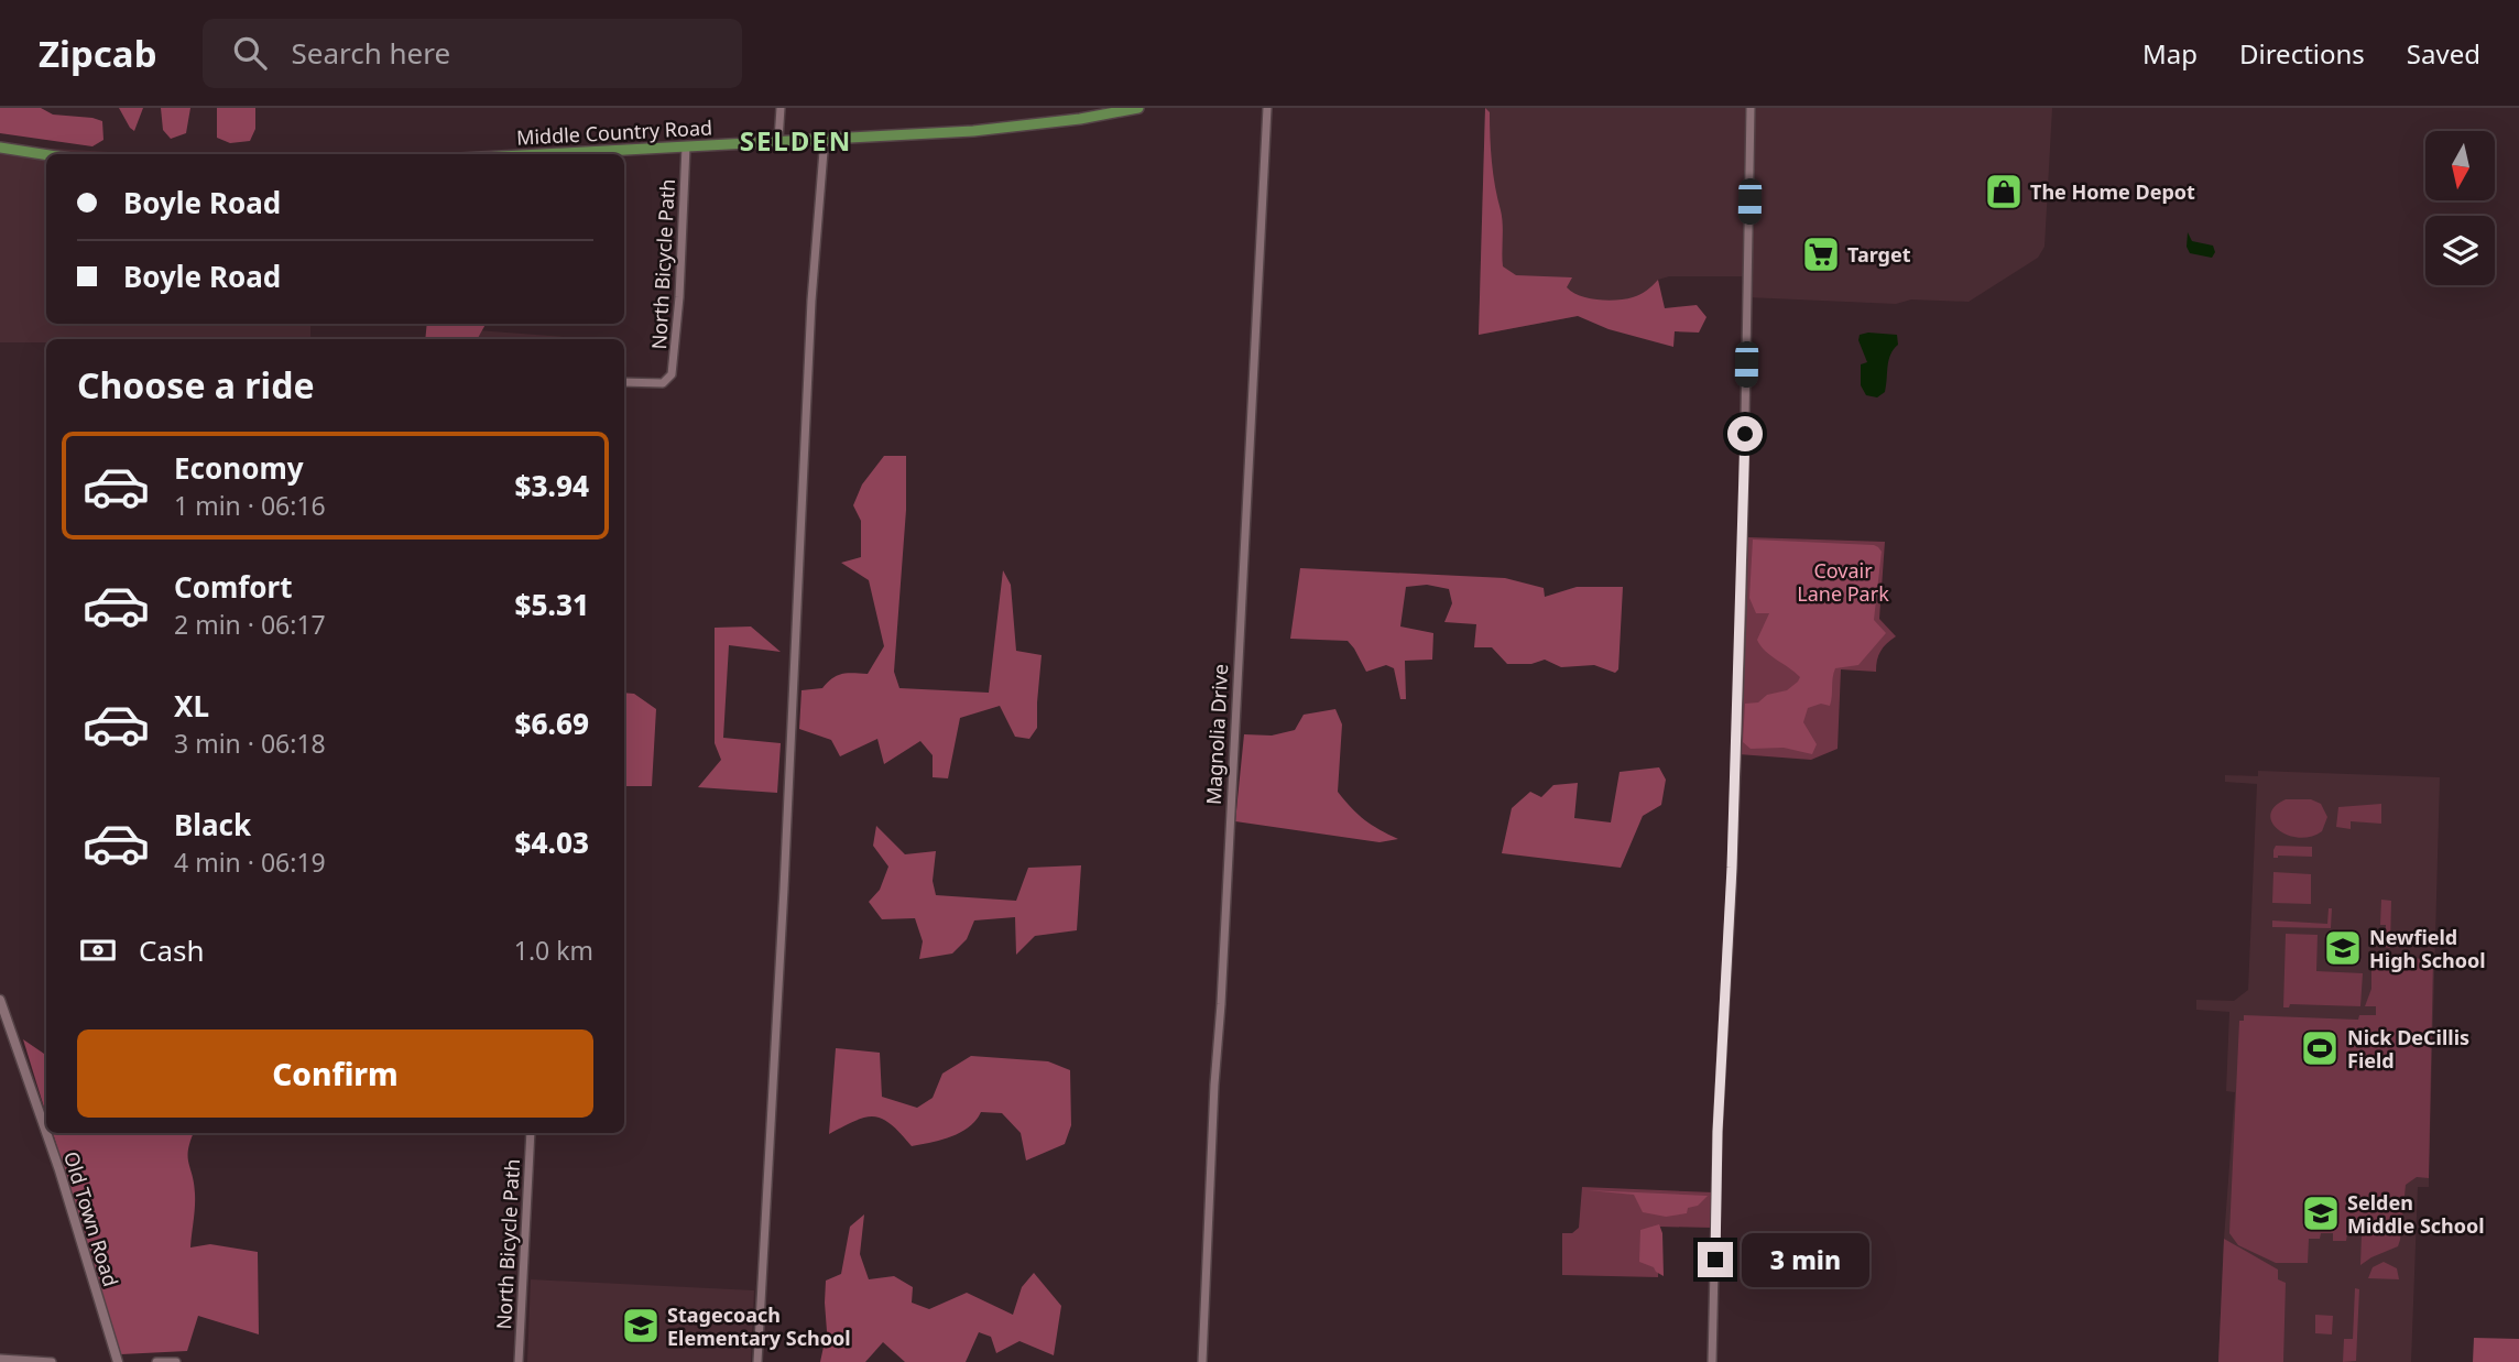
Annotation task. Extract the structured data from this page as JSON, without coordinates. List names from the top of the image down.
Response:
{
  "streets": {
    "main road": ["Middle Country Road", "Old Town Road"],
    "street": ["North Bicycle Path", "Magnolia Drive"]
  },
  "crossings": [
    ["Middle Country Road", "North Bicycle Path"]
  ],
  "districts": ["SELDEN"],
  "parks": ["Covair Lane Park"],
  "places": {
    "shop": ["The Home Depot"],
    "supermarket": ["Target"],
    "school or university": ["Newfield High School", "Selden Middle School", "Stagecoach Elementary School"],
    "sports": ["Nick DeCillis Field"]
  },
  "north": "bottom",
  "page": {
    "header": "Zipcab",
    "search": "Search here",
    "nav": ["Map", "Directions", "Saved"],
    "banner": ["Boyle Road", "Boyle Road"],
    "heading": "Choose a ride",
    "list": [
      {
        "name": "Economy",
        "note": "1 min · 06:16",
        "value": "$3.94"
      },
      {
        "name": "Comfort",
        "note": "2 min · 06:17",
        "value": "$5.31"
      },
      {
        "name": "XL",
        "note": "3 min · 06:18",
        "value": "$6.69"
      },
      {
        "name": "Black",
        "note": "4 min · 06:19",
        "value": "$4.03"
      }
    ],
    "pay": ["Cash", "1.0 km"],
    "buttons": "Confirm",
    "bubble": "3 min"
  }
}
